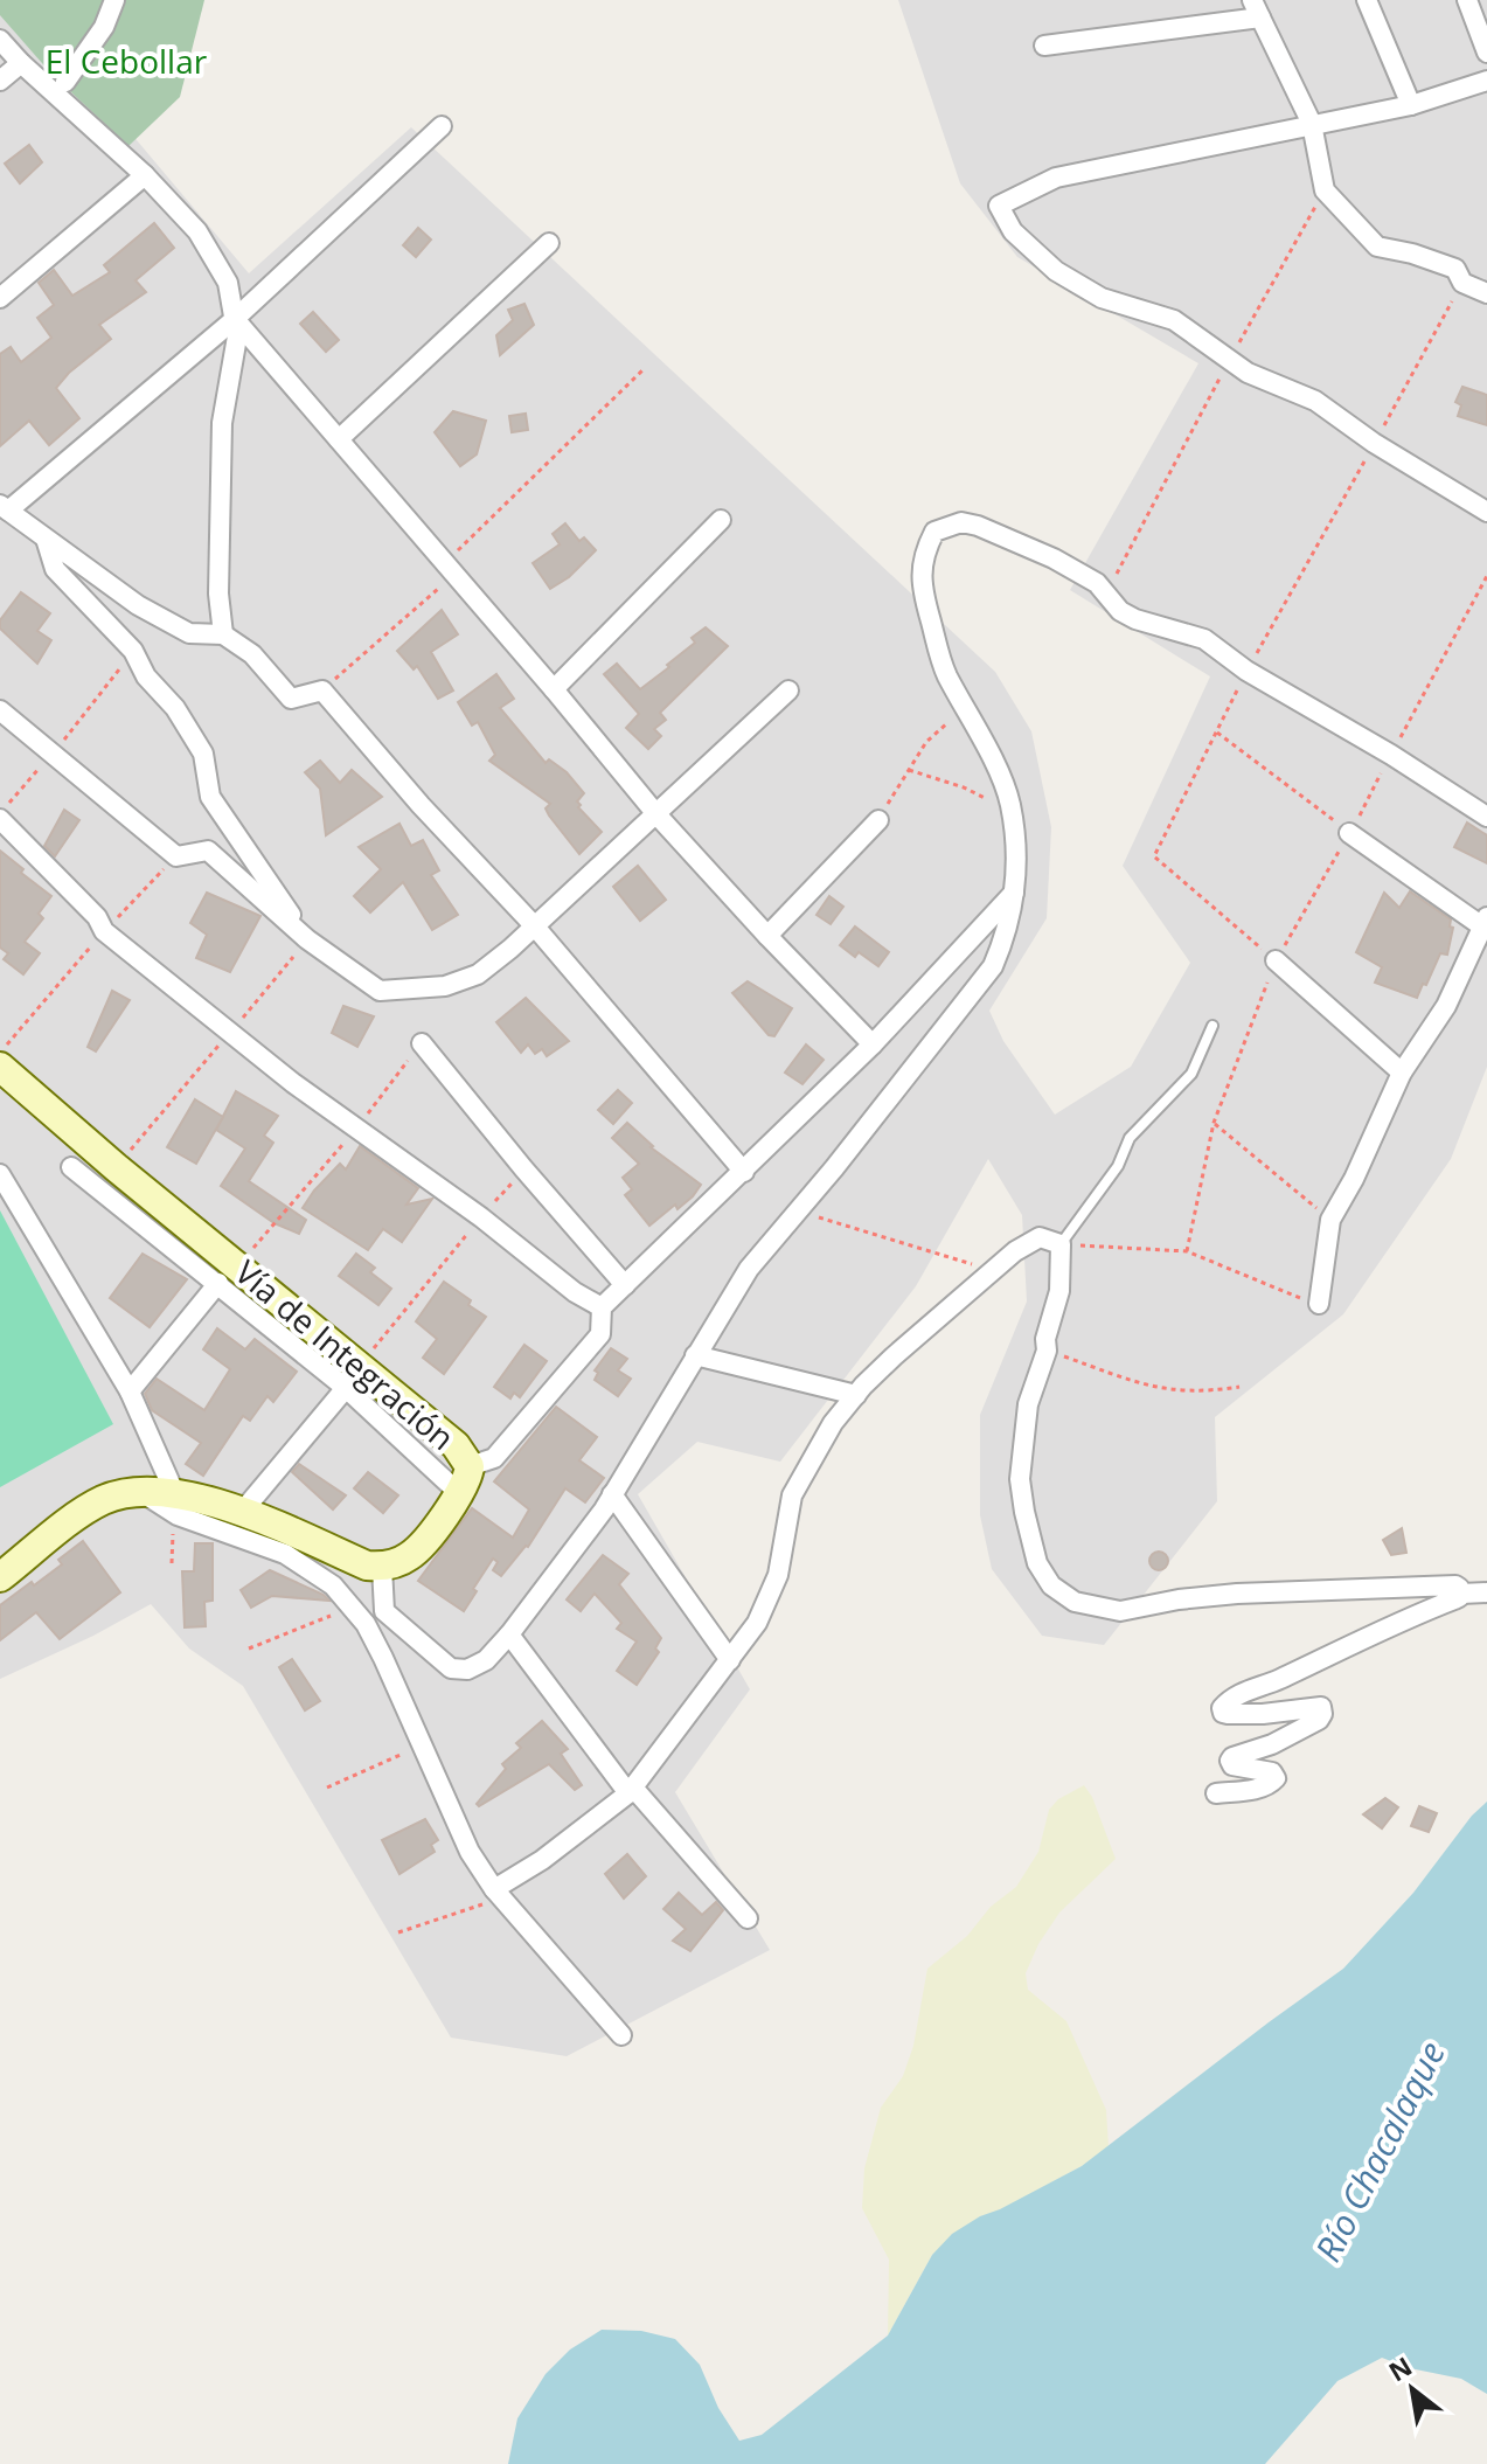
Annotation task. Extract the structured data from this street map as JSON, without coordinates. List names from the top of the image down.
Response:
{
  "streets": {
    "main road": ["Vía de Integración"]
  },
  "water": ["Río Chacalaque"],
  "parks": ["El Cebollar"],
  "north": "top left"
}
